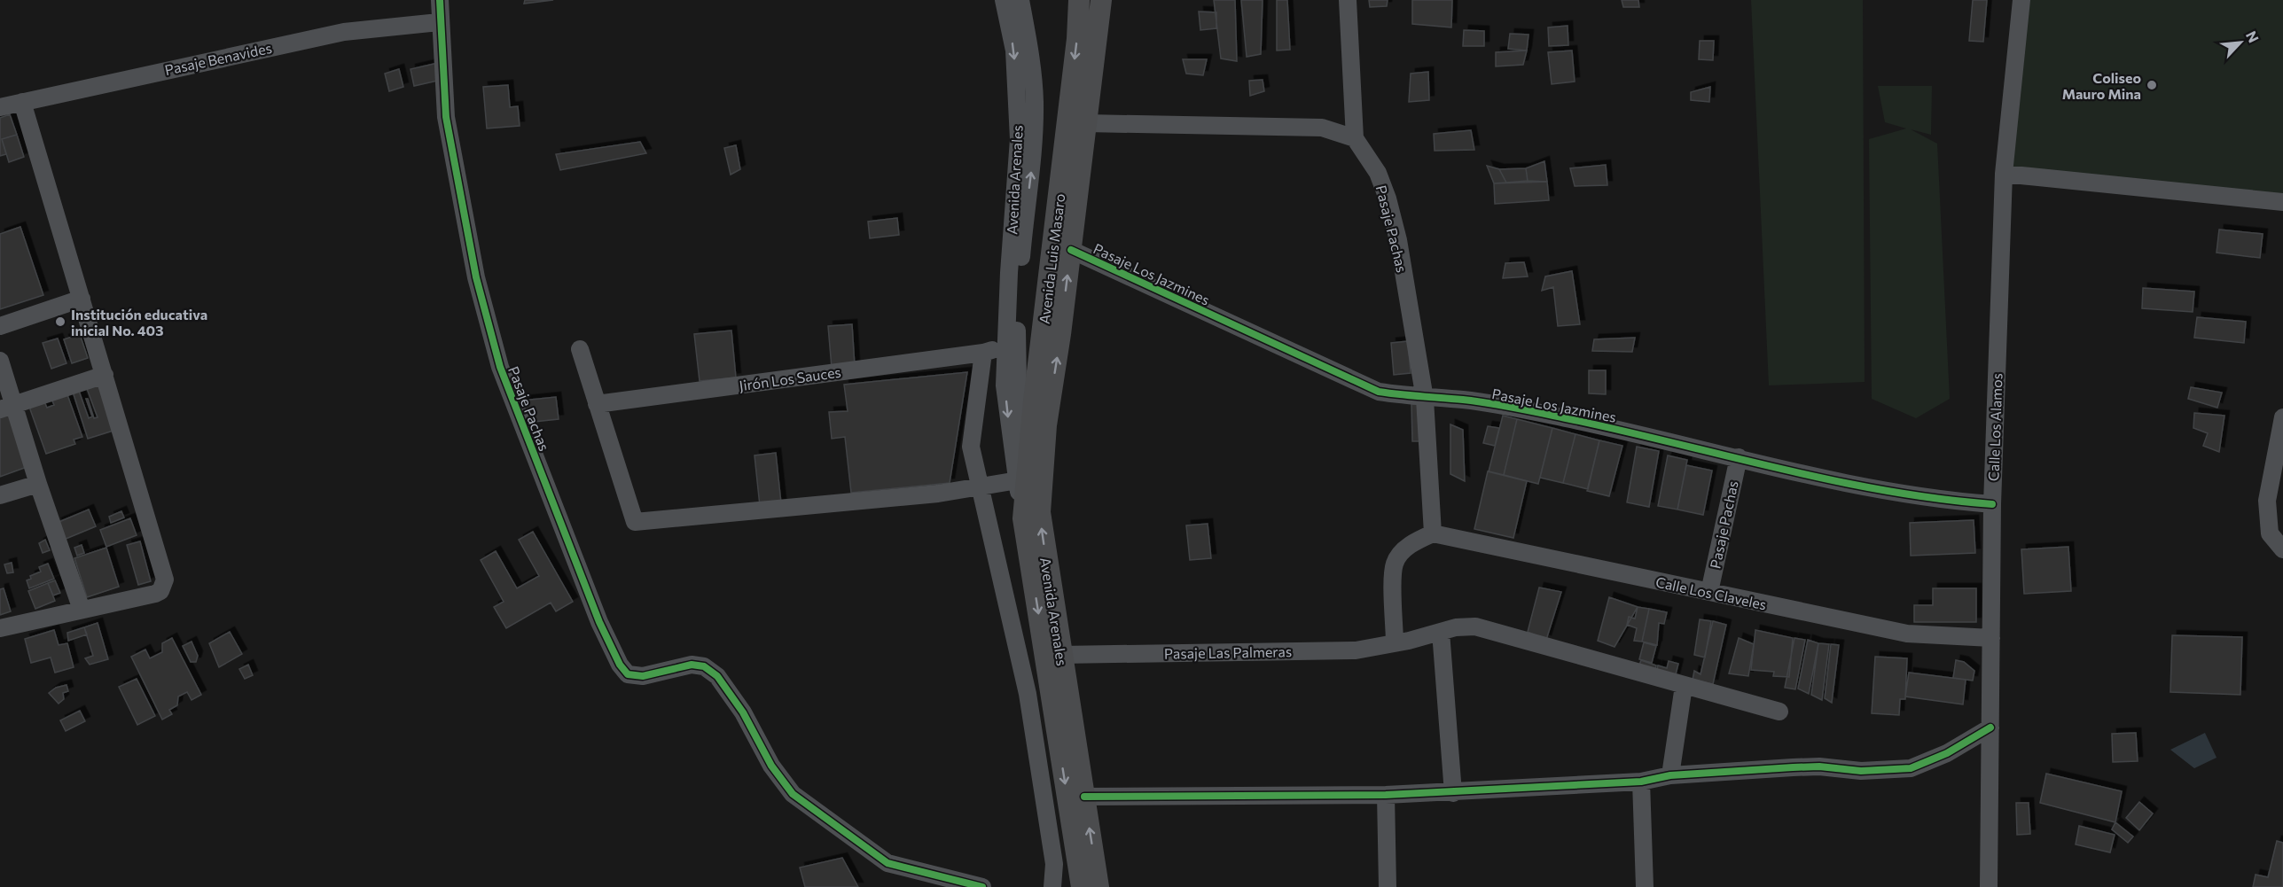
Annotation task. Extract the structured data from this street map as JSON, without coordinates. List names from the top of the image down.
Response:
{
  "streets": {
    "main road": ["Avenida Arenales", "Avenida Luis Masaro"],
    "street": [
      "Pasaje Benavides",
      "Pasaje Pachas",
      "Pasaje Los Jazmines",
      "Jirón Los Sauces",
      "Calle Los Alamos",
      "Calle Los Claveles",
      "Pasaje Las Palmeras"
    ]
  },
  "crossings": [
    ["Pasaje Benavides", "Pasaje Pachas"],
    ["Avenida Arenales", "Avenida Luis Masaro"],
    ["Avenida Arenales", "Jirón Los Sauces"],
    ["Avenida Arenales", "Pasaje Las Palmeras"],
    ["Pasaje Pachas", "Pasaje Los Jazmines"],
    ["Pasaje Pachas", "Calle Los Claveles"],
    ["Avenida Luis Masaro", "Pasaje Los Jazmines"],
    ["Pasaje Los Jazmines", "Calle Los Alamos"],
    ["Calle Los Alamos", "Calle Los Claveles"]
  ],
  "places": ["Coliseo Mauro Mina", "Institución educativa inicial No. 403"],
  "north": "top right"
}
